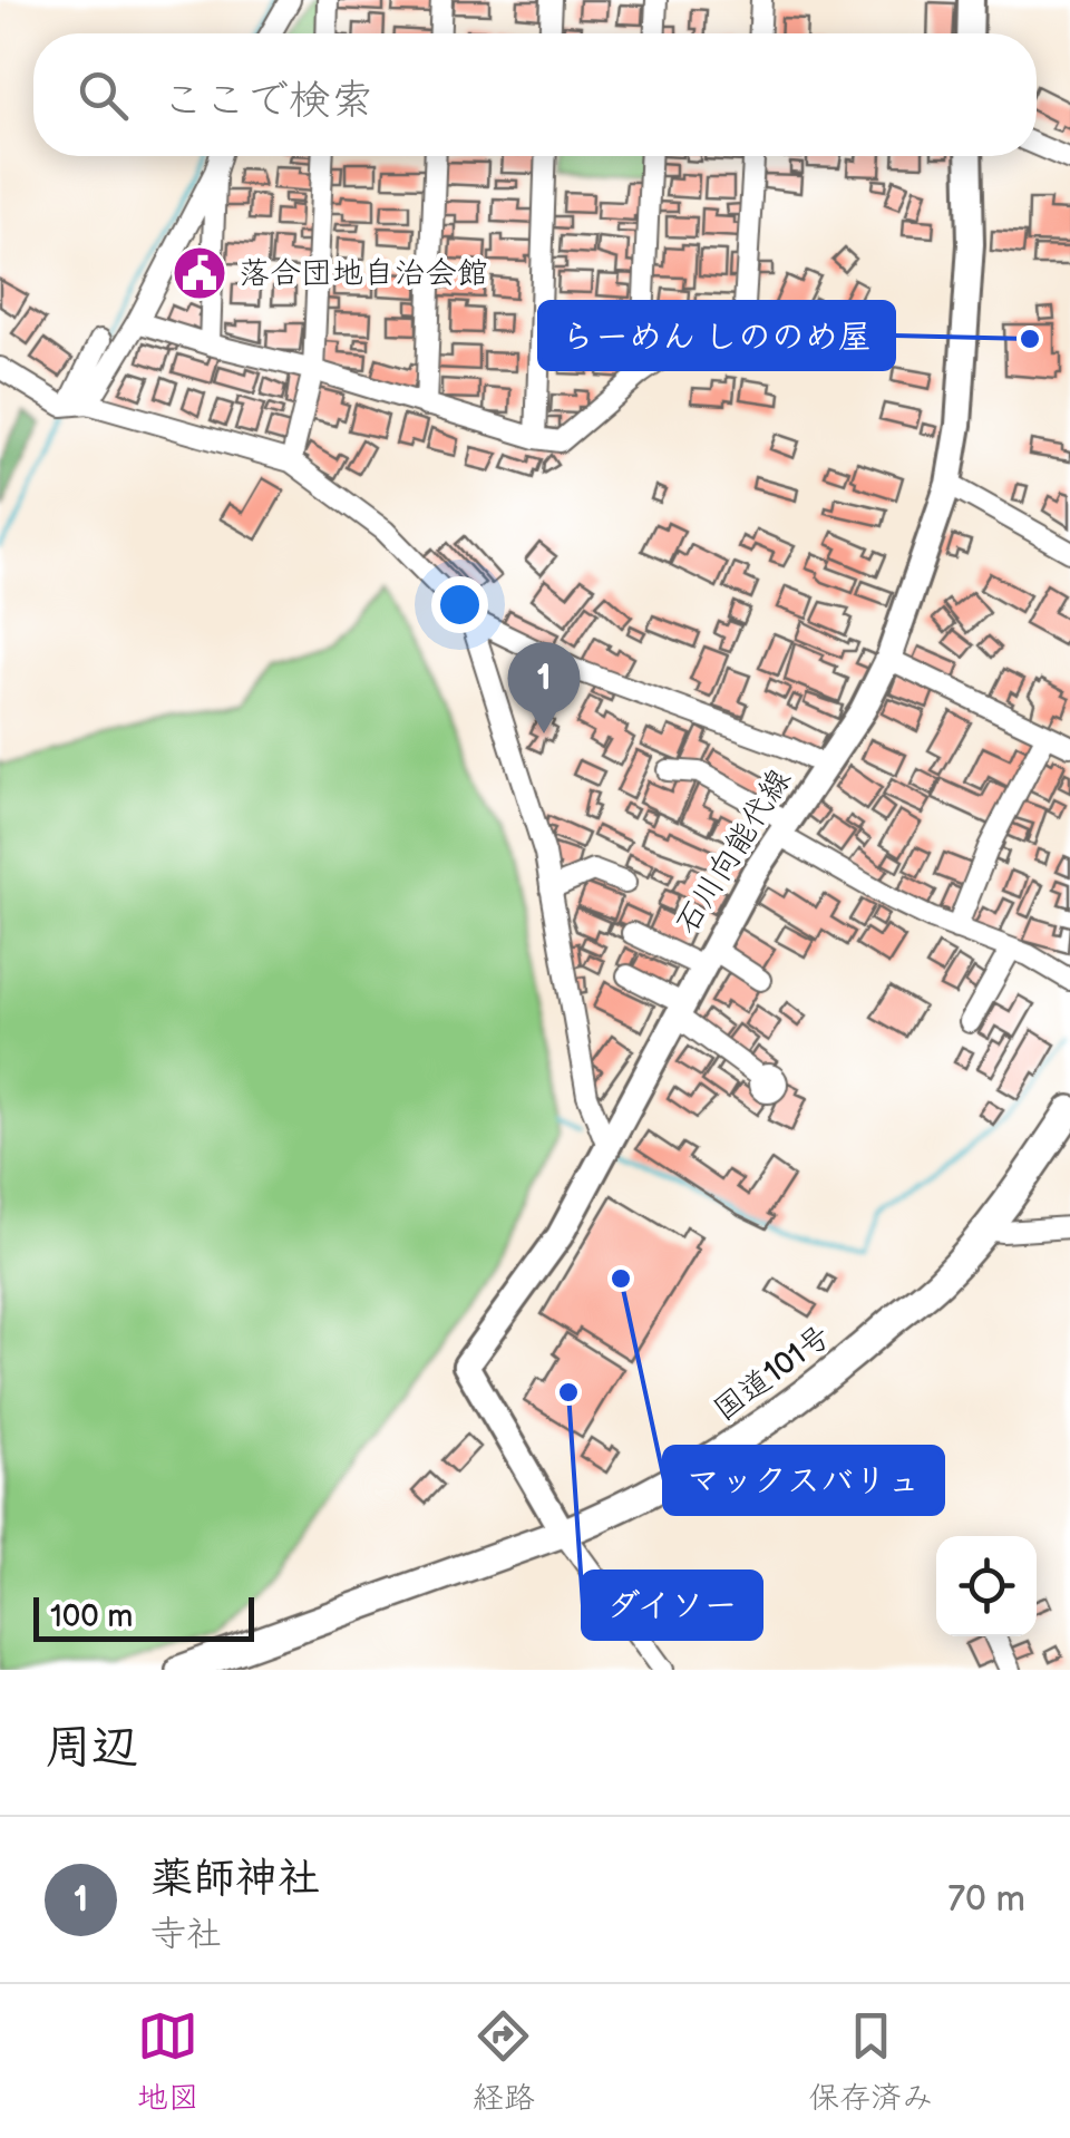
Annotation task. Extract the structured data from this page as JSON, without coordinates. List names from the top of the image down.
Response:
{
  "streets": {
    "highway": ["国道101号"],
    "main road": ["石川向能代線"]
  },
  "crossings": [
    ["石川向能代線", "国道101号"]
  ],
  "places": {
    "public building": ["落合団地自治会館"],
    "other": ["らーめん しののめ屋", "マックスバリュ", "ダイソー"]
  },
  "scale_bar": "100 m",
  "page": {
    "search": "ここで検索",
    "pins": "1",
    "scale": "100 m",
    "heading": "周辺",
    "list": [
      {
        "mark": "1",
        "name": "薬師神社",
        "note": "寺社",
        "value": "70 m"
      }
    ],
    "nav": ["地図", "経路", "保存済み"]
  }
}
